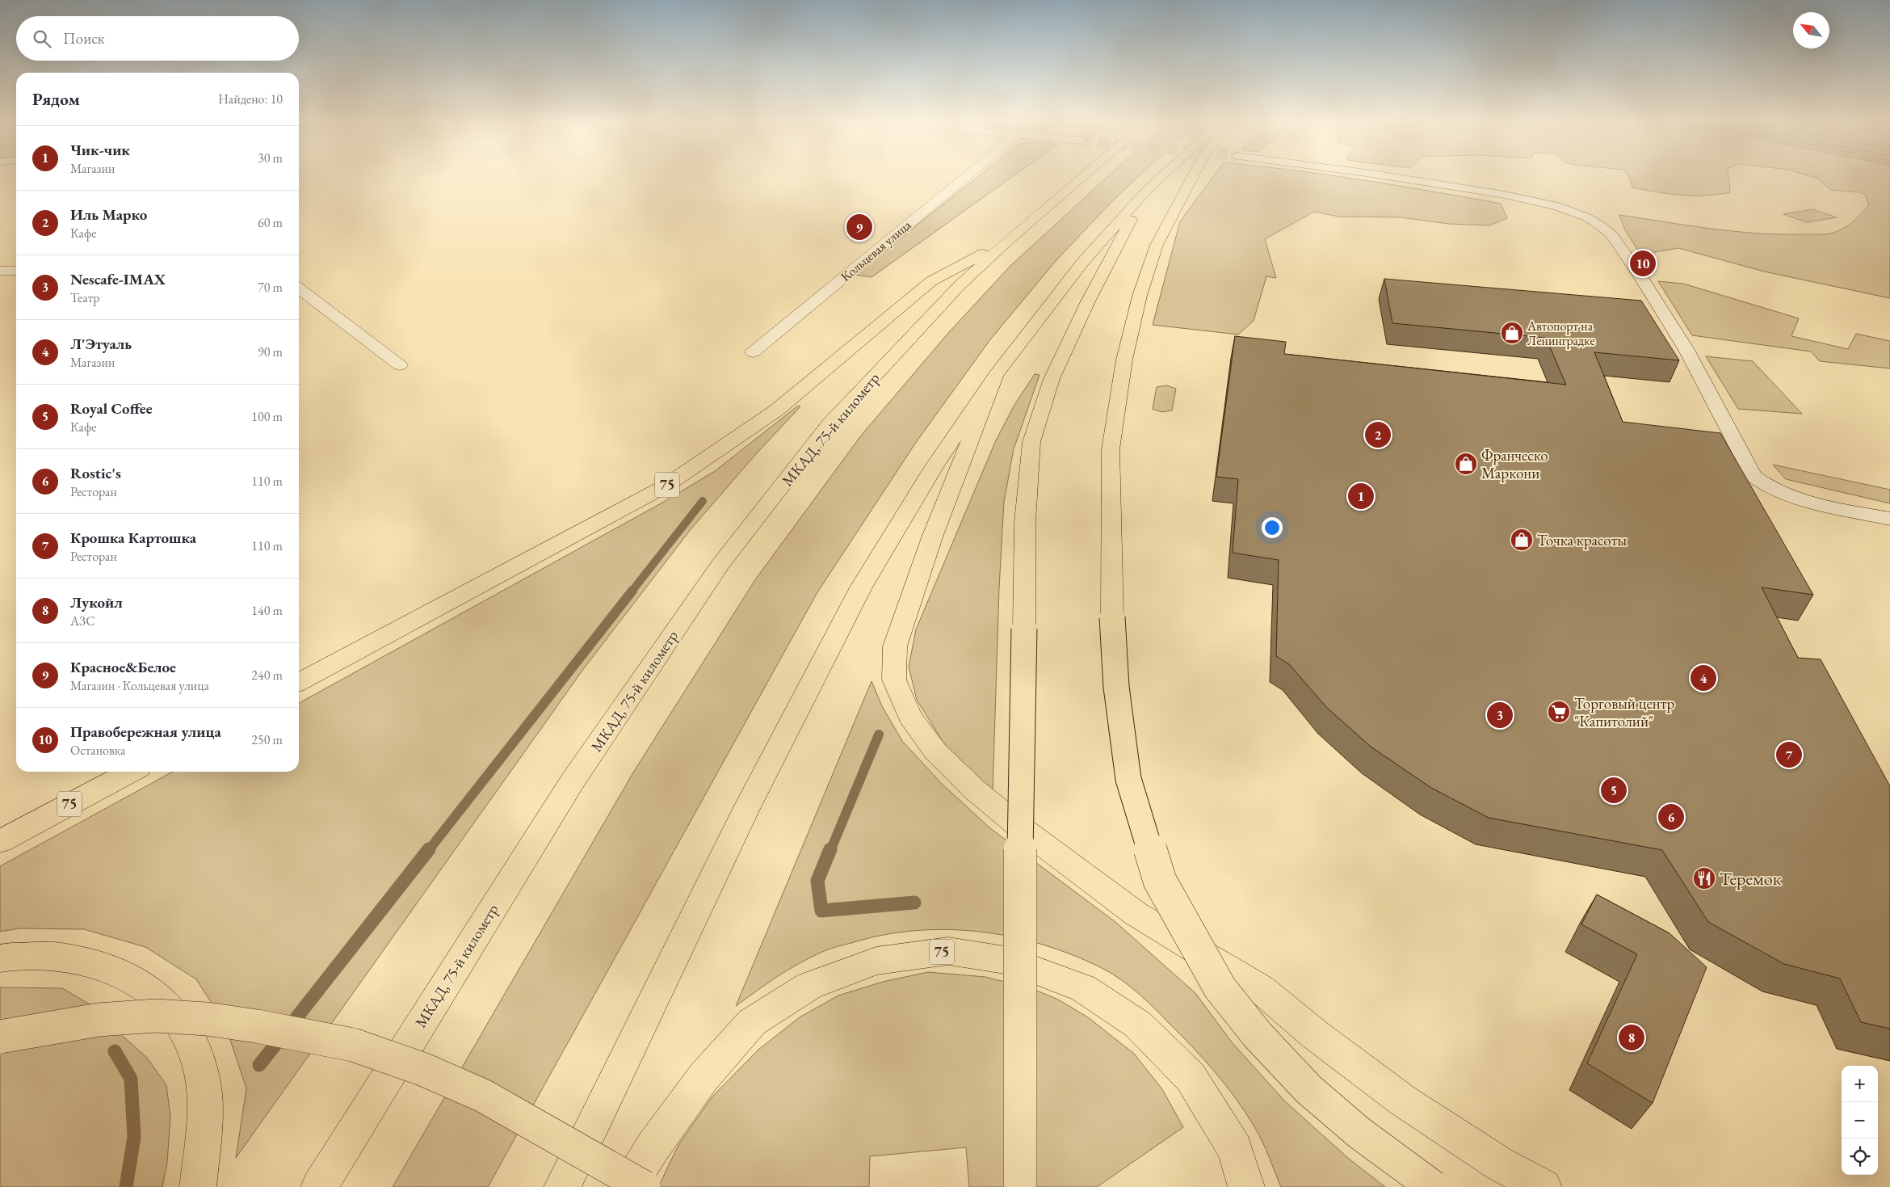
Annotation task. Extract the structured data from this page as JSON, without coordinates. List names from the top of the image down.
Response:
{
  "streets": {
    "main road": ["МКАД, 75-й километр", "75"],
    "street": ["Кольцевая улица"]
  },
  "crossings": [
    ["МКАД, 75-й километр", "75"]
  ],
  "places": {
    "shop": ["Автопорт на Ленинградке", "Франческо Маркони", "Точка красоты"],
    "supermarket": ["Торговый центр \"Капитолий\""],
    "restaurant": ["Теремок"]
  },
  "north": "top left",
  "page": {
    "search": "Поиск",
    "heading": ["Рядом", "Найдено: 10"],
    "list": [
      {
        "mark": "1",
        "name": "Чик-чик",
        "note": "Магазин",
        "value": "30 m"
      },
      {
        "mark": "2",
        "name": "Иль Марко",
        "note": "Кафе",
        "value": "60 m"
      },
      {
        "mark": "3",
        "name": "Nescafe-IMAX",
        "note": "Театр",
        "value": "70 m"
      },
      {
        "mark": "4",
        "name": "Л'Этуаль",
        "note": "Магазин",
        "value": "90 m"
      },
      {
        "mark": "5",
        "name": "Royal Coffee",
        "note": "Кафе",
        "value": "100 m"
      },
      {
        "mark": "6",
        "name": "Rostic's",
        "note": "Ресторан",
        "value": "110 m"
      },
      {
        "mark": "7",
        "name": "Крошка Картошка",
        "note": "Ресторан",
        "value": "110 m"
      },
      {
        "mark": "8",
        "name": "Лукойл",
        "note": "АЗС",
        "value": "140 m"
      },
      {
        "mark": "9",
        "name": "Красное&Белое",
        "note": "Магазин · Кольцевая улица",
        "value": "240 m"
      },
      {
        "mark": "10",
        "name": "Правобережная улица",
        "note": "Остановка",
        "value": "250 m"
      }
    ],
    "pins": [
      "9",
      "10",
      "2",
      "1",
      "4",
      "3",
      "7",
      "5",
      "6",
      "8"
    ],
    "map_buttons": ["+", "−"]
  }
}
